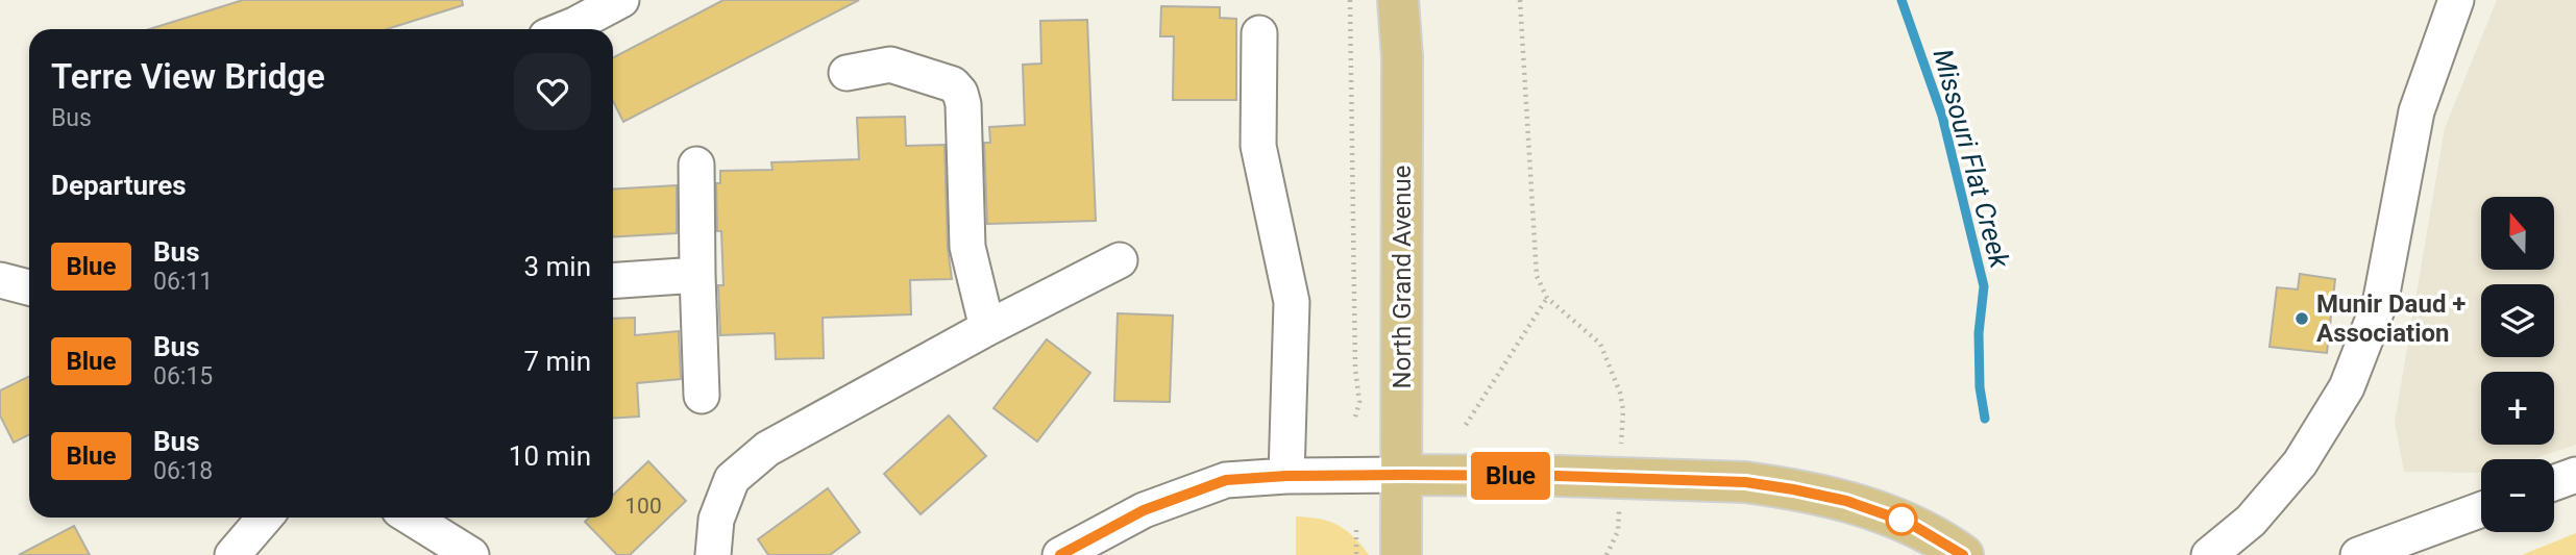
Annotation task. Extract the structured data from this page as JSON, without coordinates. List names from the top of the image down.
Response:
{
  "streets": {
    "main road": ["North Grand Avenue"]
  },
  "water": ["Missouri Flat Creek"],
  "places": ["Munir Daud + Association"],
  "lines": ["bus line Blue"],
  "house_numbers": ["100"],
  "north": "top",
  "page": {
    "on_map": "Blue",
    "heading": [
      ["Terre View Bridge", "Bus"],
      "Departures"
    ],
    "map_buttons": ["+", "−"],
    "list": [
      {
        "mark": "Blue",
        "name": "Bus",
        "note": "06:11",
        "value": "3 min"
      },
      {
        "mark": "Blue",
        "name": "Bus",
        "note": "06:15",
        "value": "7 min"
      },
      {
        "mark": "Blue",
        "name": "Bus",
        "note": "06:18",
        "value": "10 min"
      }
    ]
  }
}
